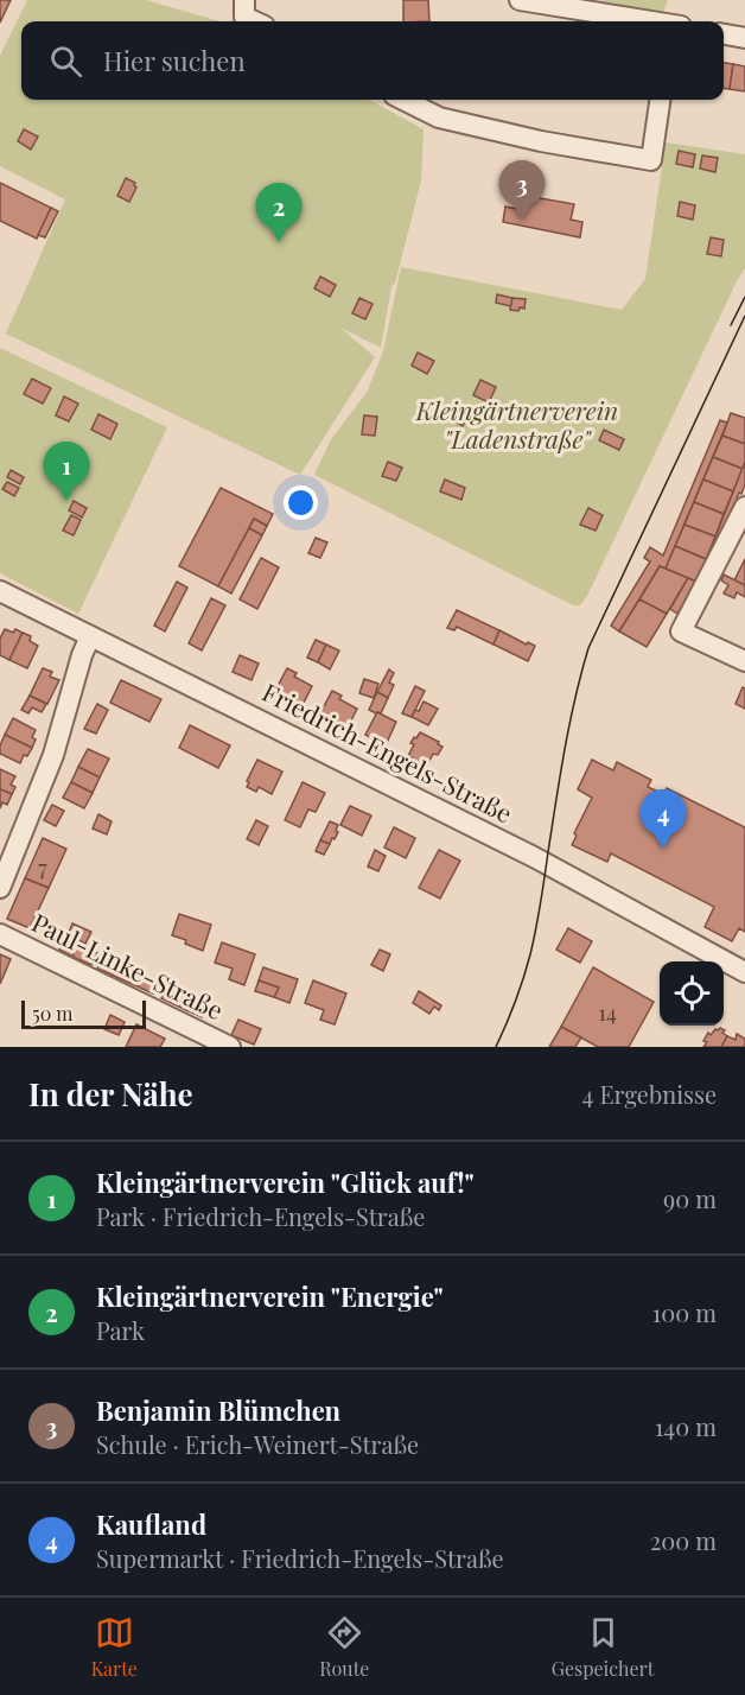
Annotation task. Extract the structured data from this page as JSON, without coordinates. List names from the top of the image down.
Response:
{
  "streets": {
    "street": ["Friedrich-Engels-Straße", "Paul-Linke-Straße"]
  },
  "parks": ["Kleingärtnerverein \"Ladenstraße\""],
  "house_numbers": ["7", "14"],
  "scale_bar": "50 m",
  "page": {
    "search": "Hier suchen",
    "pins": [
      "3",
      "2",
      "1",
      "4"
    ],
    "scale": "50 m",
    "heading": ["In der Nähe", "4 Ergebnisse"],
    "list": [
      {
        "mark": "1",
        "name": "Kleingärtnerverein \"Glück auf!\"",
        "note": "Park · Friedrich-Engels-Straße",
        "value": "90 m"
      },
      {
        "mark": "2",
        "name": "Kleingärtnerverein \"Energie\"",
        "note": "Park",
        "value": "100 m"
      },
      {
        "mark": "3",
        "name": "Benjamin Blümchen",
        "note": "Schule · Erich-Weinert-Straße",
        "value": "140 m"
      },
      {
        "mark": "4",
        "name": "Kaufland",
        "note": "Supermarkt · Friedrich-Engels-Straße",
        "value": "200 m"
      }
    ],
    "nav": ["Karte", "Route", "Gespeichert"]
  }
}
